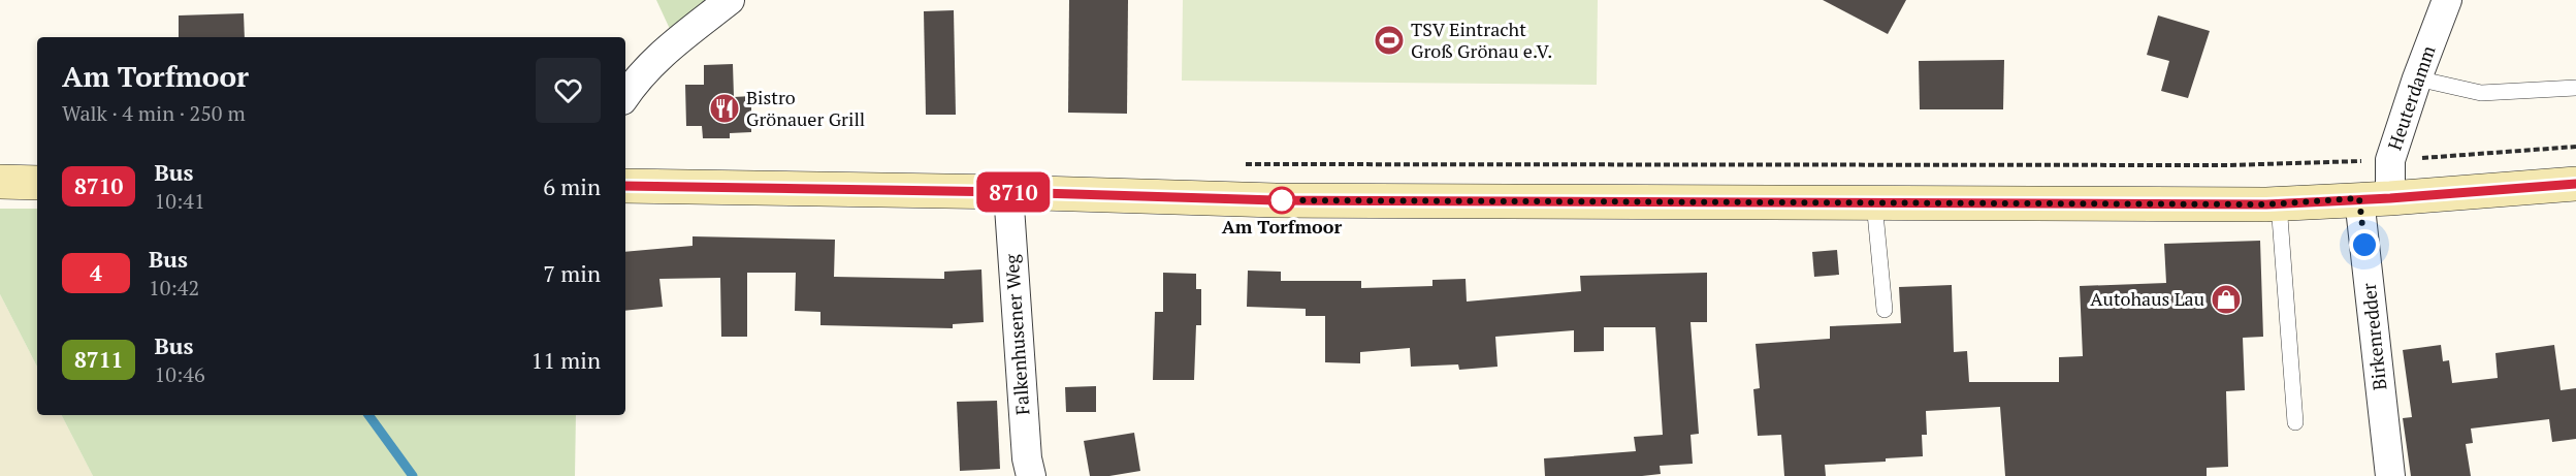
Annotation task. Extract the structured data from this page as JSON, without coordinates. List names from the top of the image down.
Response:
{
  "streets": {
    "street": ["Heuterdamm", "Falkenhusener Weg", "Birkenredder"]
  },
  "crossings": [
    ["Heuterdamm", "Birkenredder"]
  ],
  "places": {
    "sports": ["TSV Eintracht Groß Grönau e.V."],
    "restaurant": ["Bistro Grönauer Grill"],
    "other": ["Am Torfmoor"],
    "shop": ["Autohaus Lau"]
  },
  "lines": ["bus line 8710"],
  "page": {
    "on_map": "8710",
    "heading": ["Am Torfmoor", "Walk · 4 min · 250 m"],
    "list": [
      {
        "mark": "8710",
        "name": "Bus",
        "note": "10:41",
        "value": "6 min"
      },
      {
        "mark": "4",
        "name": "Bus",
        "note": "10:42",
        "value": "7 min"
      },
      {
        "mark": "8711",
        "name": "Bus",
        "note": "10:46",
        "value": "11 min"
      }
    ]
  }
}
